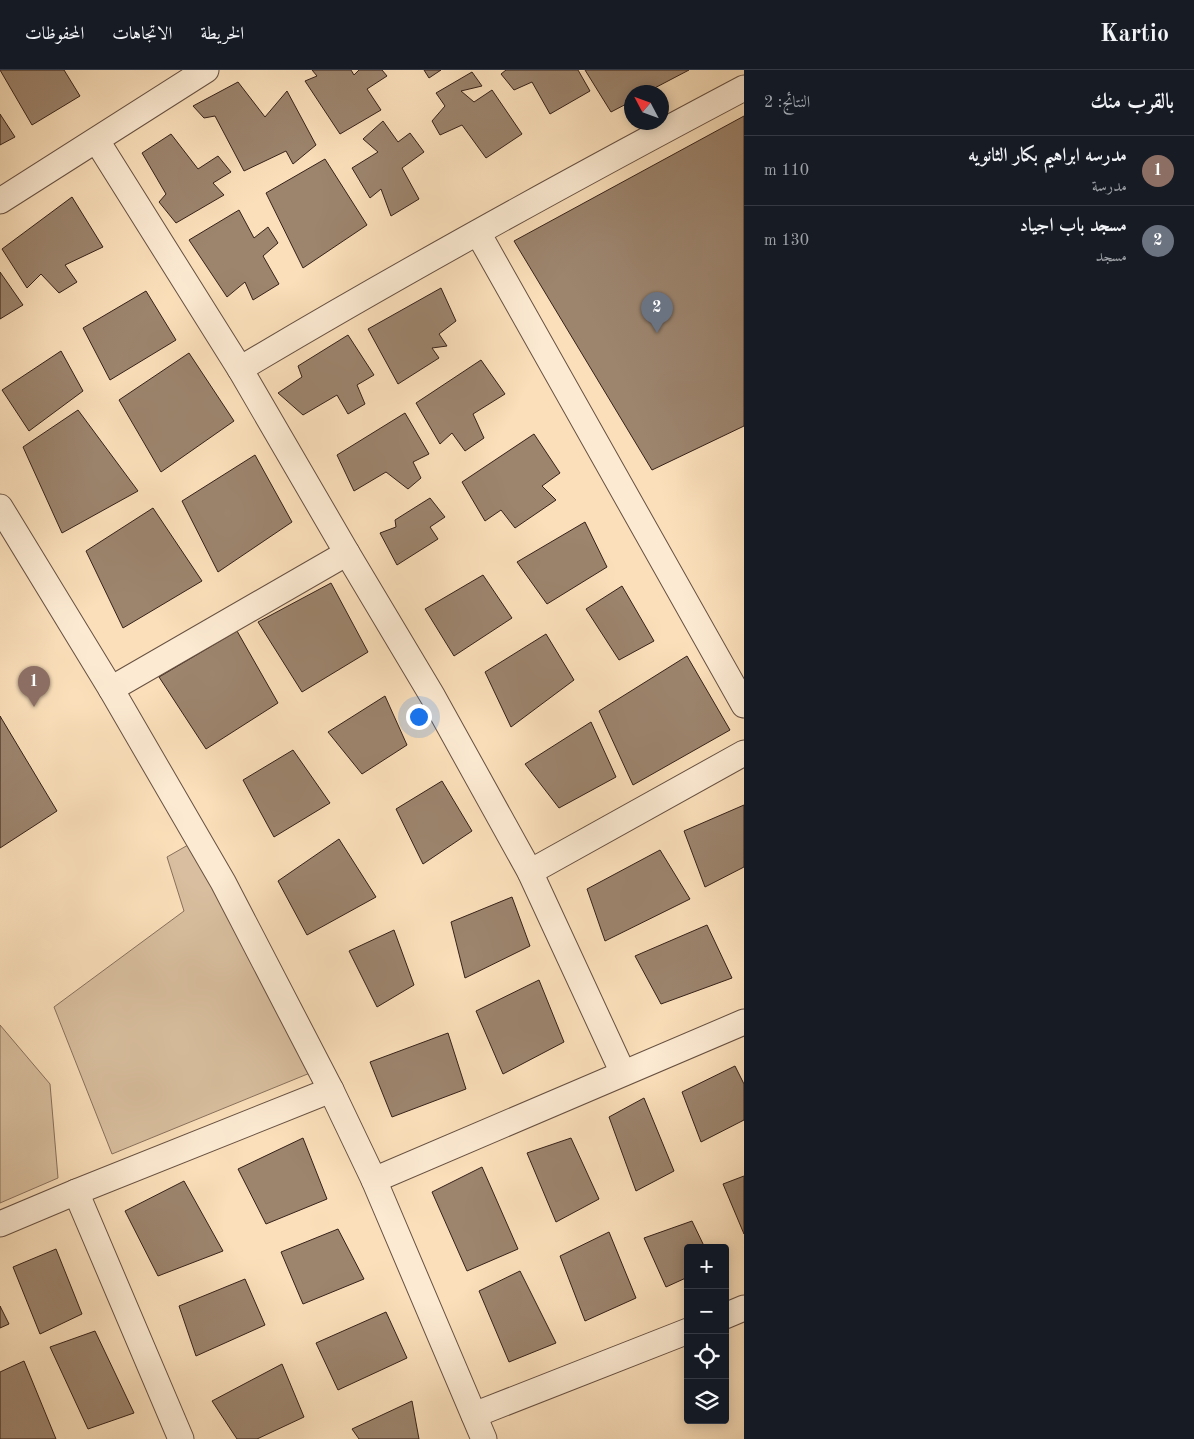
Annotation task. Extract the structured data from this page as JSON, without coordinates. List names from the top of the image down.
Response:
{
  "north": "top left",
  "page": {
    "header": "Kartio",
    "nav": ["الخريطة", "الاتجاهات", "المحفوظات"],
    "heading": ["بالقرب منك", "النتائج: 2"],
    "list": [
      {
        "mark": "1",
        "name": "مدرسه ابراهيم بكار الثانويه",
        "note": "مدرسة",
        "value": "110 m"
      },
      {
        "mark": "2",
        "name": "مسجد باب اجياد",
        "note": "مسجد",
        "value": "130 m"
      }
    ],
    "pins": ["2", "1"],
    "map_buttons": ["+", "−"]
  }
}
